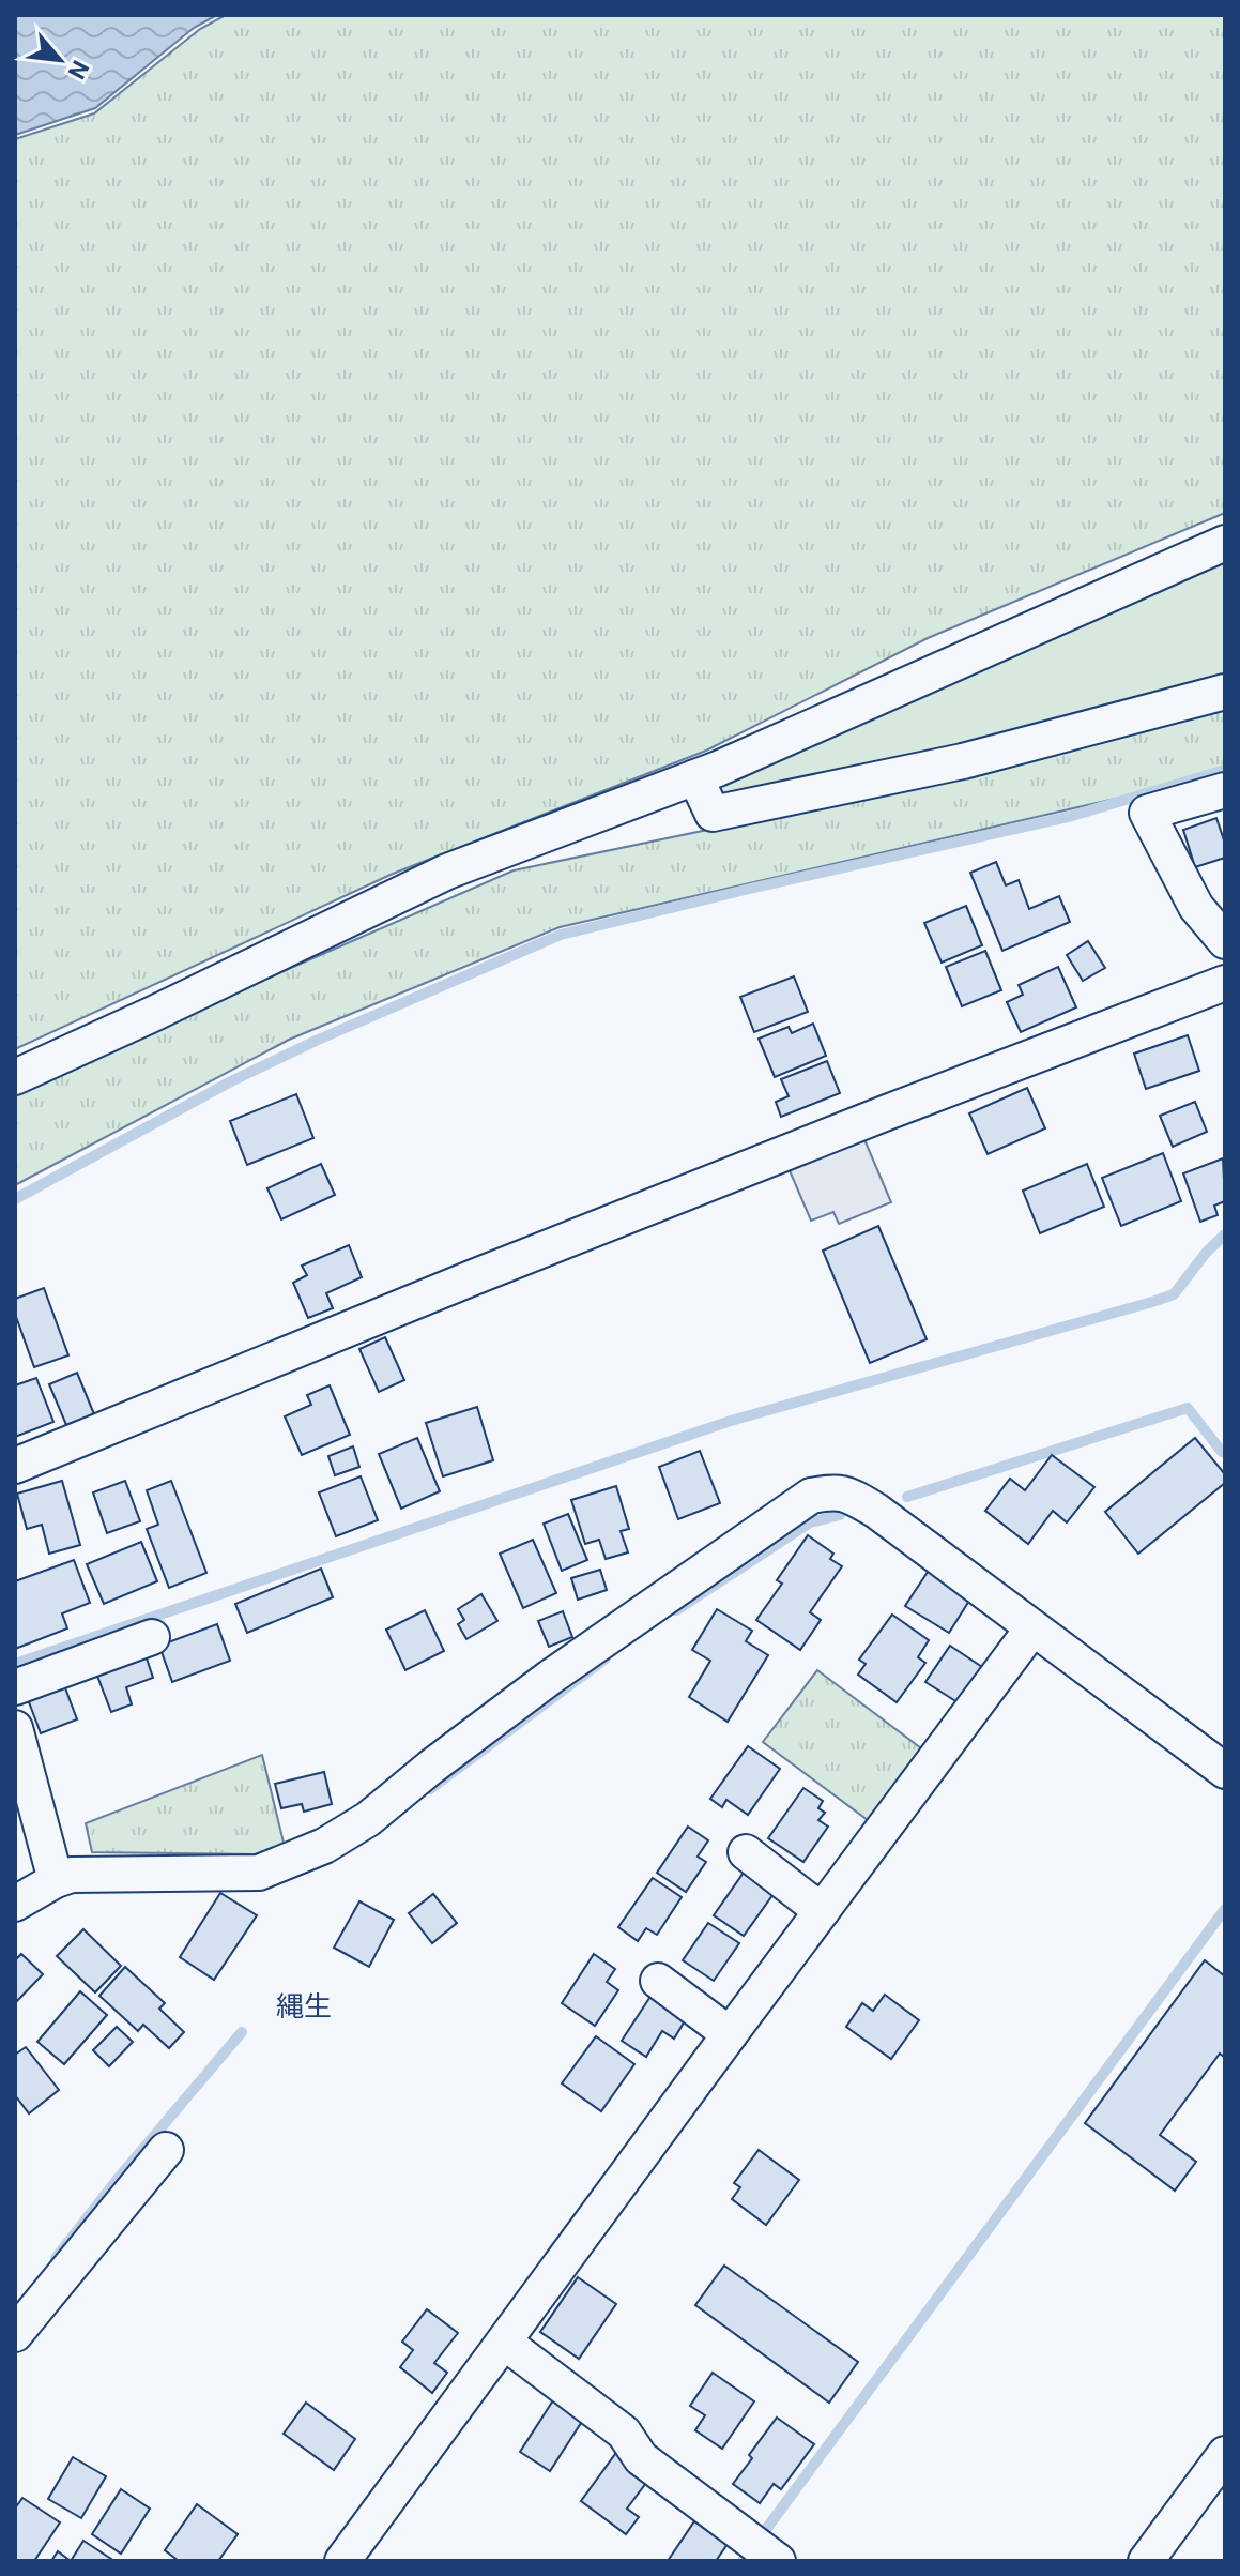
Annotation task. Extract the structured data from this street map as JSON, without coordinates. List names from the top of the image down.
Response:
{
  "districts": ["縄生"],
  "north": "bottom right"
}
